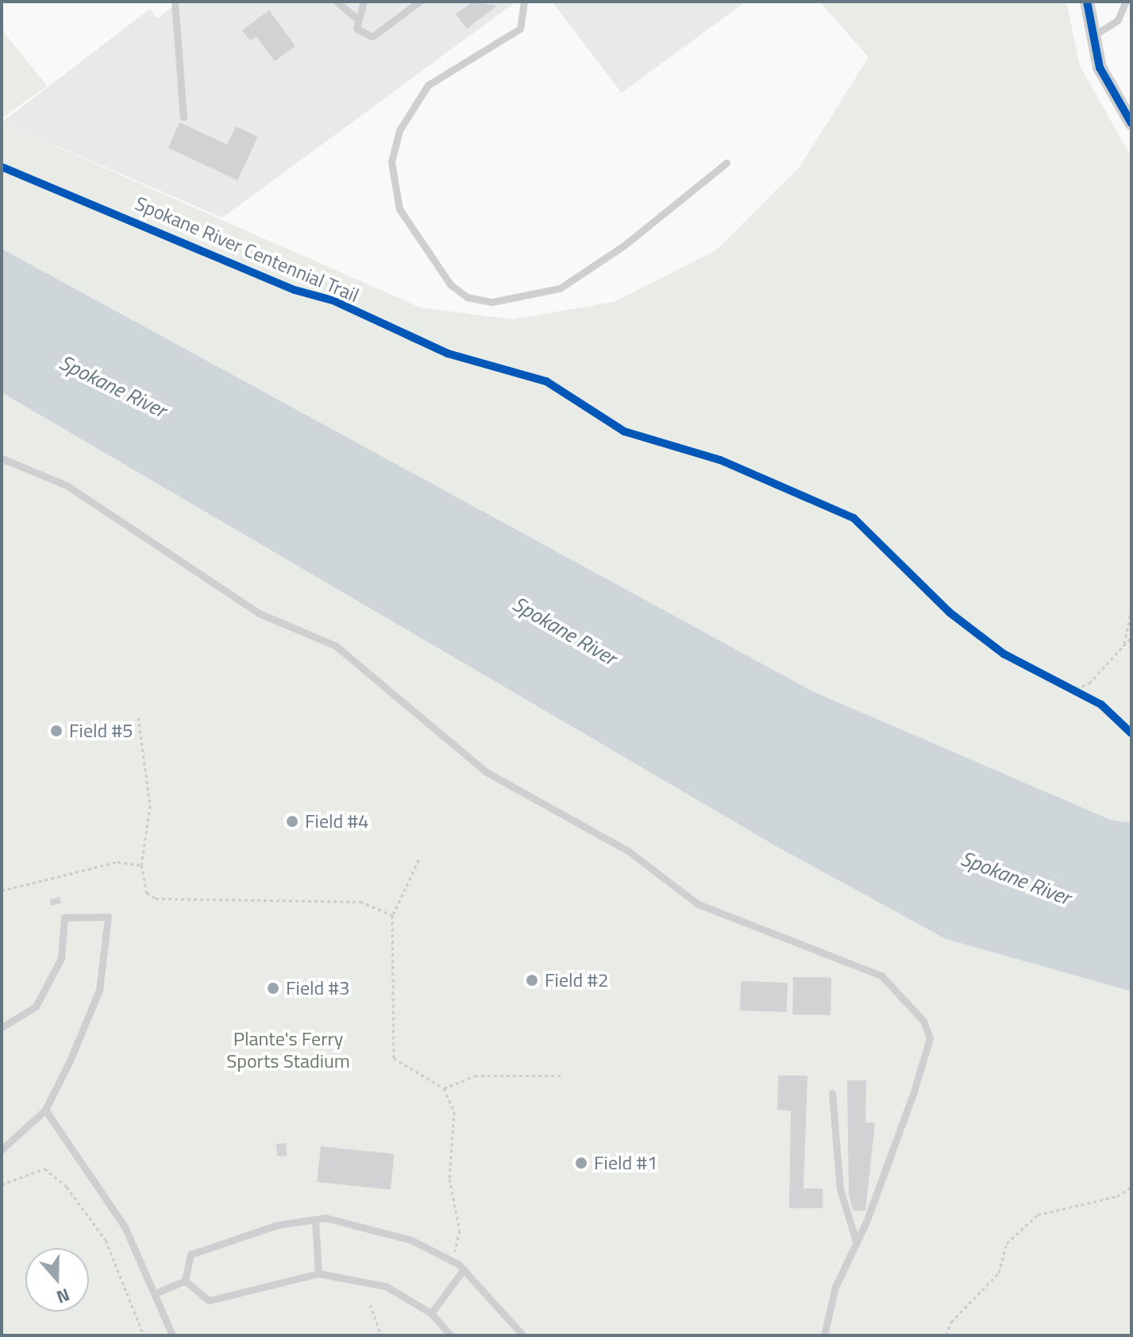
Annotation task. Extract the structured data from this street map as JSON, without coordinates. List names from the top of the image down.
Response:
{
  "streets": {
    "cycle path": ["Spokane River Centennial Trail"]
  },
  "water": ["Spokane River"],
  "parks": ["Plante's Ferry Sports Stadium"],
  "places": [
    "Field #5",
    "Field #4",
    "Field #2",
    "Field #3",
    "Field #1"
  ],
  "north": "bottom"
}
